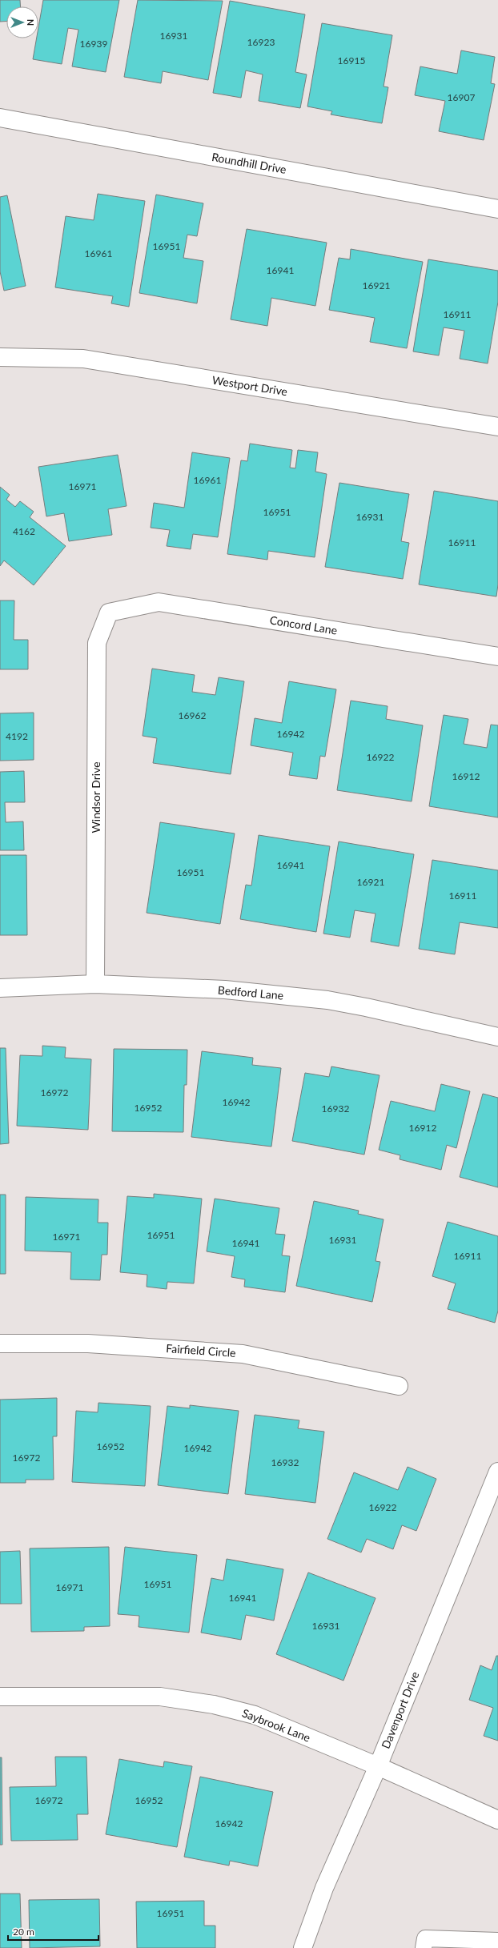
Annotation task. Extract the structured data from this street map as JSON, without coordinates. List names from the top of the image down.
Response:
{
  "streets": {
    "street": [
      "Roundhill Drive",
      "Westport Drive",
      "Concord Lane",
      "Windsor Drive",
      "Bedford Lane",
      "Fairfield Circle",
      "Davenport Drive",
      "Saybrook Lane"
    ]
  },
  "crossings": [
    ["Concord Lane", "Windsor Drive"],
    ["Windsor Drive", "Bedford Lane"],
    ["Davenport Drive", "Saybrook Lane"]
  ],
  "house_numbers": [
    "16931",
    "16923",
    "16939",
    "16915",
    "16907",
    "16951",
    "16961",
    "16941",
    "16921",
    "16911",
    "16961",
    "16971",
    "16951",
    "16931",
    "4162",
    "16911",
    "16962",
    "16942",
    "4192",
    "16922",
    "16912",
    "16941",
    "16951",
    "16921",
    "16911",
    "16972",
    "16942",
    "16952",
    "16932",
    "16912",
    "16951",
    "16971",
    "16931",
    "16941",
    "16911",
    "16952",
    "16942",
    "16972",
    "16932",
    "16922",
    "16951",
    "16971",
    "16941",
    "16931",
    "16972",
    "16952",
    "16942",
    "16951"
  ],
  "scale_bar": "20 m",
  "north": "right"
}
